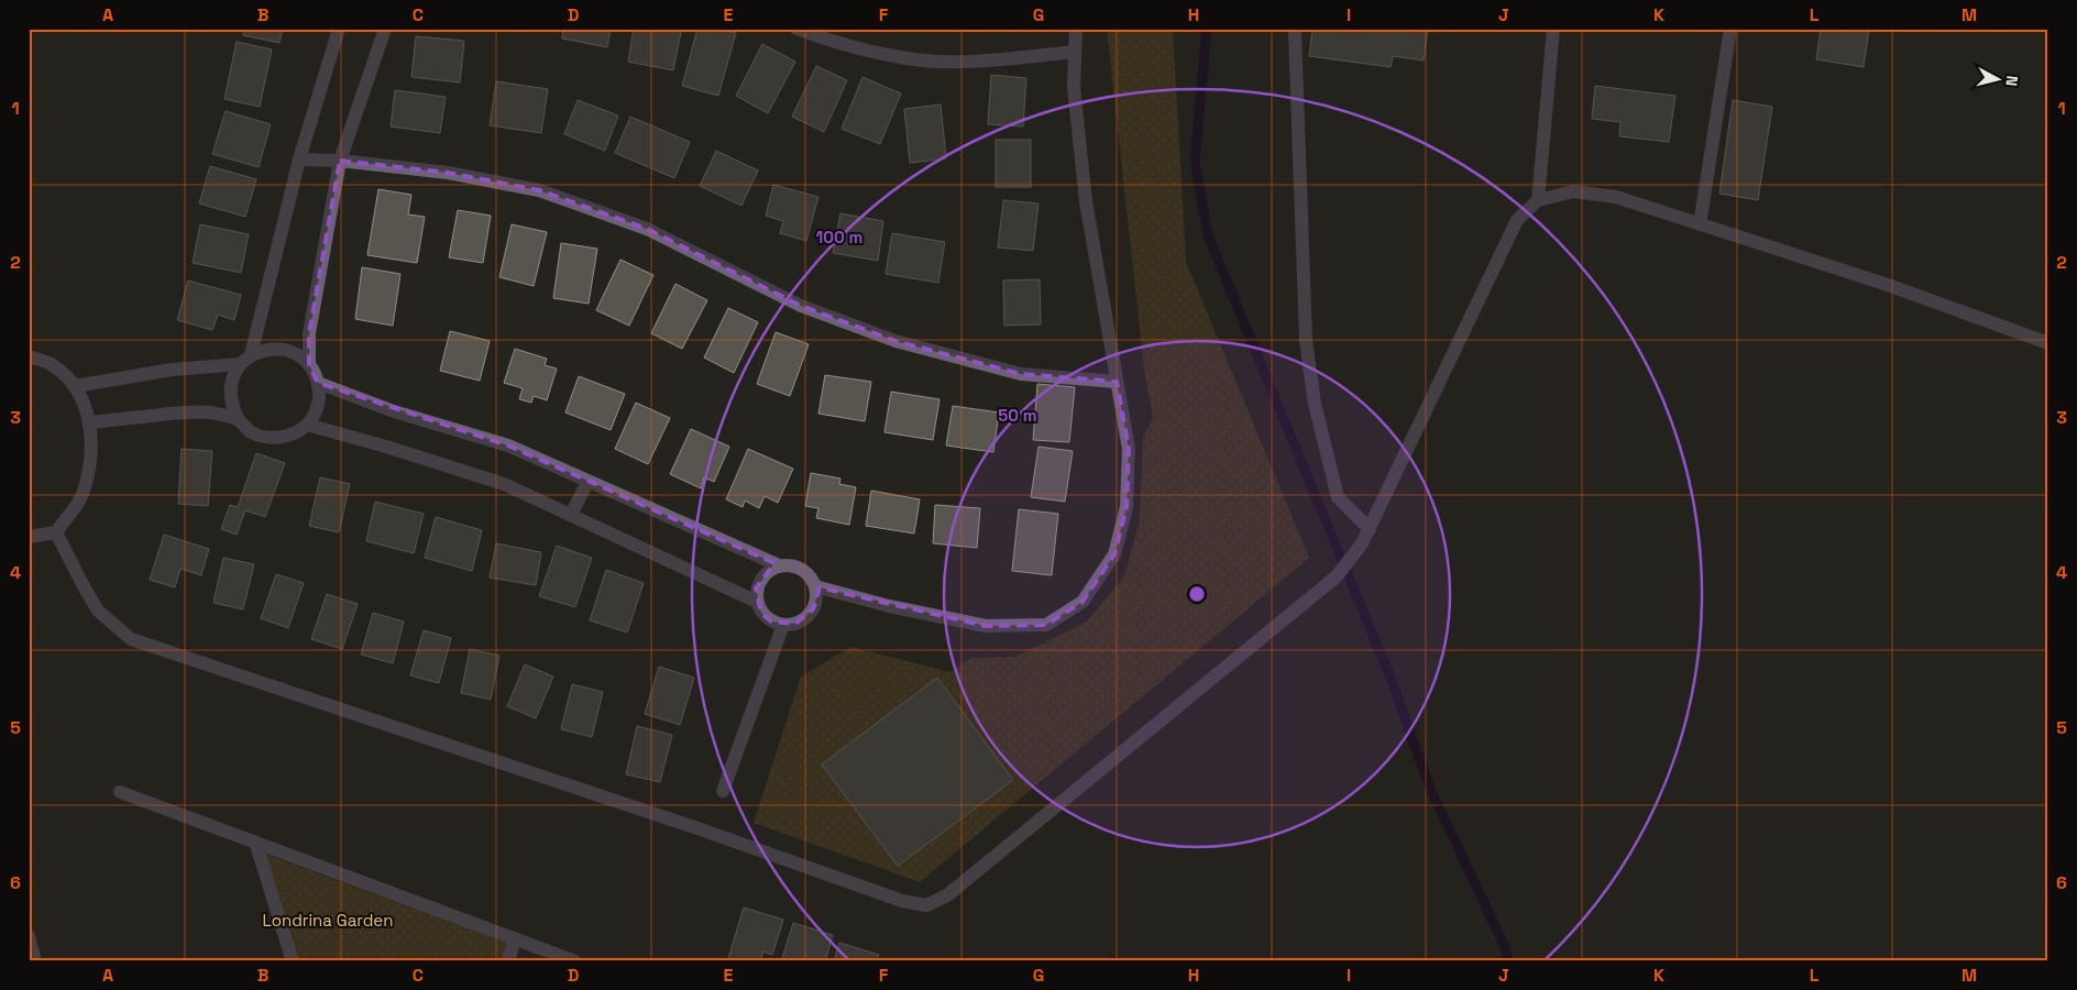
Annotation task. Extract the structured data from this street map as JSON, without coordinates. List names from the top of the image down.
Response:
{
  "parks": ["Londrina Garden"],
  "north": "right",
  "grid": {
    "columns": [
      "A",
      "B",
      "C",
      "D",
      "E",
      "F",
      "G",
      "H",
      "I",
      "J",
      "K",
      "L",
      "M"
    ],
    "rows": [
      "1",
      "2",
      "3",
      "4",
      "5",
      "6"
    ]
  },
  "rings": ["100 m", "50 m"]
}
